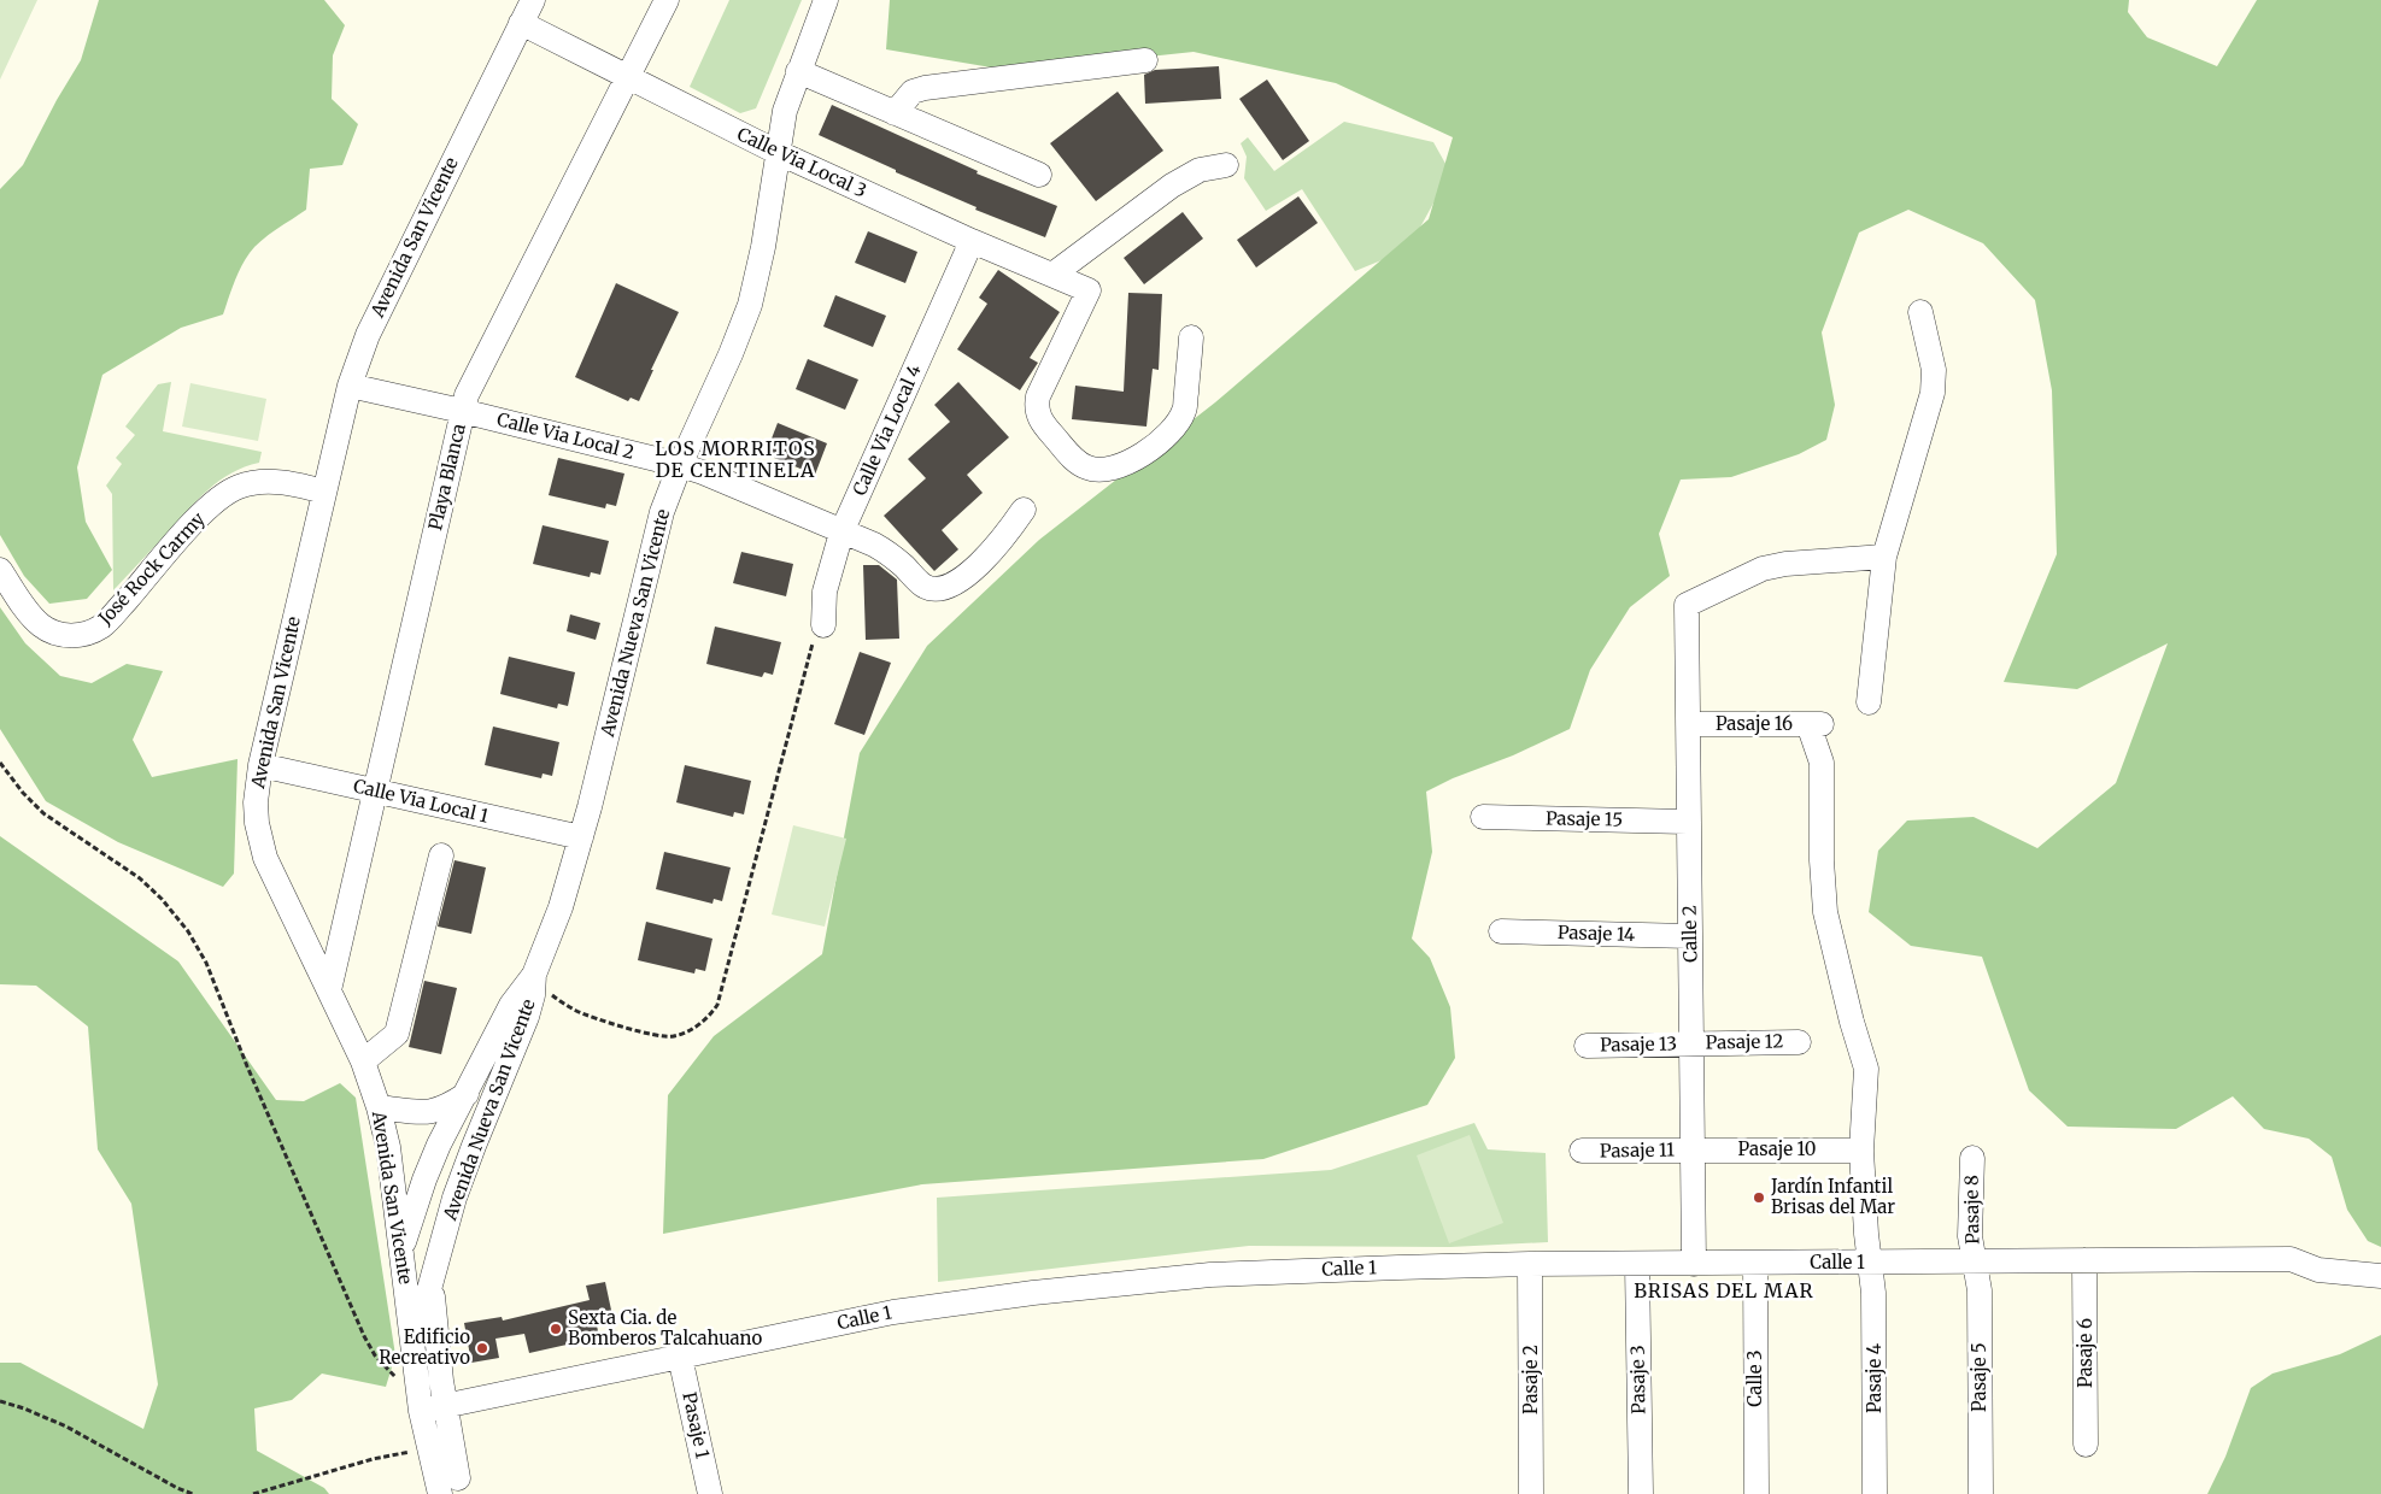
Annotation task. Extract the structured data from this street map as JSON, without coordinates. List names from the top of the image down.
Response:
{
  "streets": {
    "street": [
      "Calle Via Local 3",
      "Avenida San Vicente",
      "Calle Via Local 4",
      "Calle Via Local 2",
      "Playa Blanca",
      "José Rock Carmy",
      "Avenida Nueva San Vicente",
      "Pasaje 16",
      "Calle Via Local 1",
      "Pasaje 15",
      "Pasaje 14",
      "Calle 2",
      "Pasaje 12",
      "Pasaje 13",
      "Pasaje 10",
      "Pasaje 11",
      "Pasaje 8",
      "Calle 1",
      "Pasaje 6",
      "Pasaje 5",
      "Calle 3",
      "Pasaje 4",
      "Pasaje 2",
      "Pasaje 3",
      "Pasaje 1"
    ]
  },
  "crossings": [
    ["Calle Via Local 3", "Avenida San Vicente"],
    ["Calle Via Local 3", "Calle Via Local 4"],
    ["Calle Via Local 3", "Playa Blanca"],
    ["Calle Via Local 3", "Avenida Nueva San Vicente"],
    ["Avenida San Vicente", "Calle Via Local 2"],
    ["Avenida San Vicente", "Playa Blanca"],
    ["Avenida San Vicente", "José Rock Carmy"],
    ["Avenida San Vicente", "Avenida Nueva San Vicente"],
    ["Avenida San Vicente", "Calle Via Local 1"],
    ["Avenida San Vicente", "Calle 1"],
    ["Calle Via Local 4", "Calle Via Local 2"],
    ["Calle Via Local 2", "Playa Blanca"],
    ["Calle Via Local 2", "Avenida Nueva San Vicente"],
    ["Playa Blanca", "Calle Via Local 1"],
    ["Avenida Nueva San Vicente", "Calle Via Local 1"],
    ["Pasaje 16", "Calle 2"],
    ["Pasaje 16", "Pasaje 4"],
    ["Pasaje 15", "Calle 2"],
    ["Pasaje 14", "Calle 2"],
    ["Calle 2", "Pasaje 12"],
    ["Calle 2", "Pasaje 13"],
    ["Calle 2", "Pasaje 10"],
    ["Calle 2", "Pasaje 11"],
    ["Calle 2", "Calle 1"],
    ["Pasaje 12", "Pasaje 13"],
    ["Pasaje 10", "Pasaje 11"],
    ["Pasaje 10", "Pasaje 4"],
    ["Pasaje 8", "Calle 1"],
    ["Pasaje 8", "Pasaje 5"],
    ["Calle 1", "Pasaje 6"],
    ["Calle 1", "Pasaje 5"],
    ["Calle 1", "Calle 3"],
    ["Calle 1", "Pasaje 4"],
    ["Calle 1", "Pasaje 2"],
    ["Calle 1", "Pasaje 3"],
    ["Calle 1", "Pasaje 1"]
  ],
  "districts": ["LOS MORRITOS DE CENTINELA", "BRISAS DEL MAR"],
  "places": ["Jardín Infantil Brisas del Mar", "Sexta Cia. de Bomberos Talcahuano", "Edificio Recreativo"]
}
